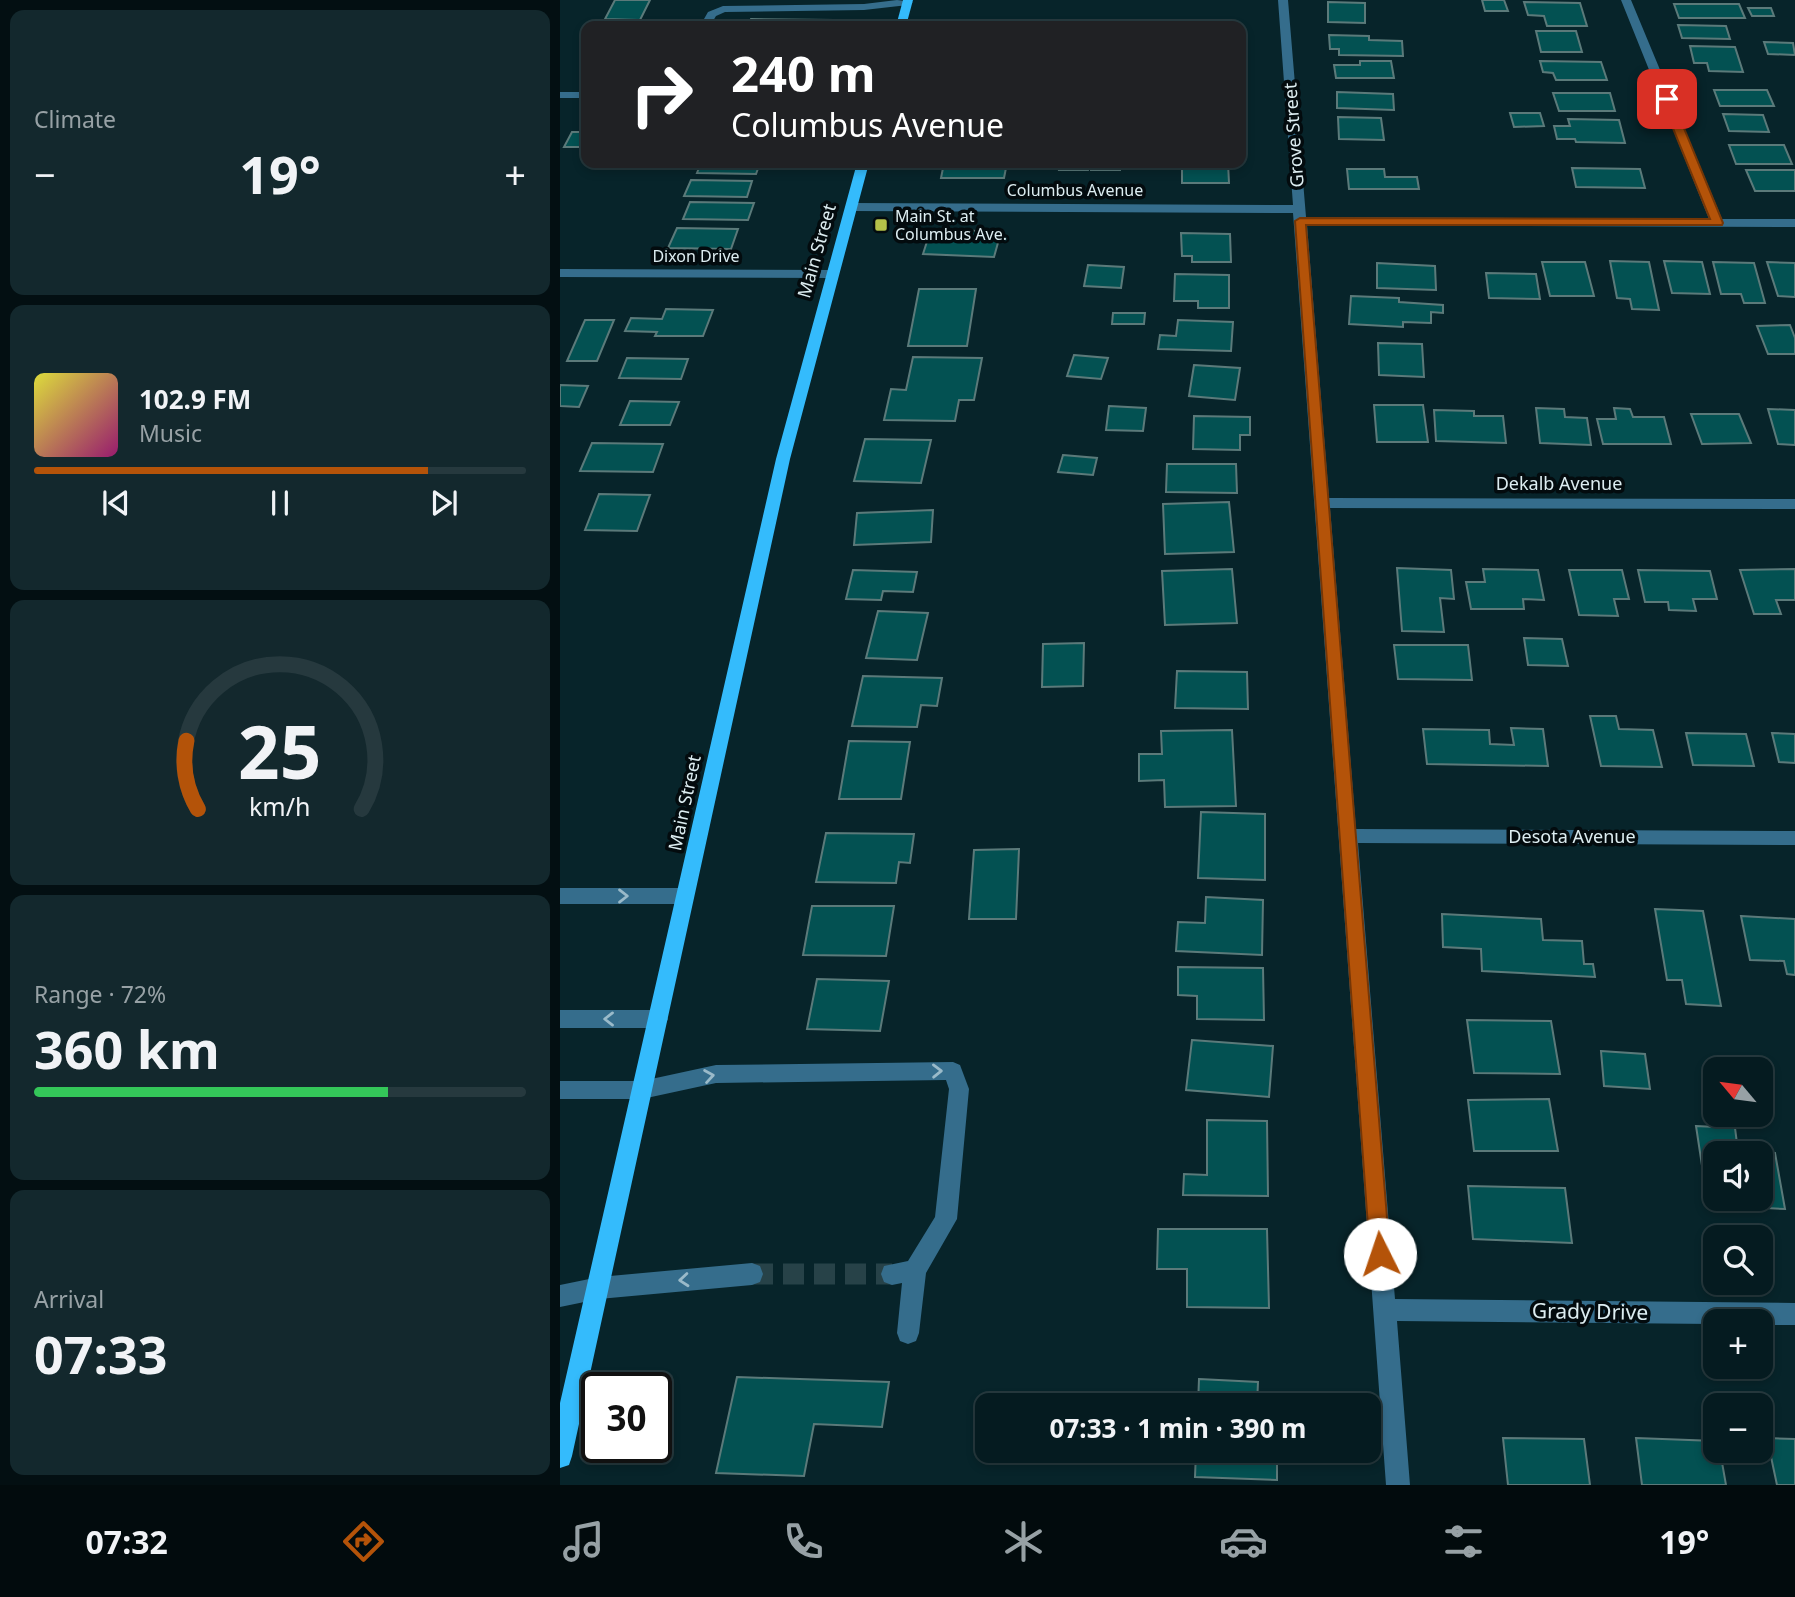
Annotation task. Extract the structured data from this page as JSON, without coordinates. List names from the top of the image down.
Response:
{
  "streets": {
    "main road": ["Main Street"],
    "street": [
      "Grove Street",
      "Columbus Avenue",
      "Dixon Drive",
      "Dekalb Avenue",
      "Desota Avenue",
      "Grady Drive"
    ]
  },
  "crossings": [
    ["Grove Street", "Columbus Avenue"],
    ["Grove Street", "Dekalb Avenue"],
    ["Grove Street", "Desota Avenue"],
    ["Grove Street", "Grady Drive"],
    ["Columbus Avenue", "Main Street"],
    ["Main Street", "Dixon Drive"]
  ],
  "places": {
    "transit": ["Main St. at Columbus Ave."]
  },
  "north": "top left",
  "page": {
    "tile": [
      "Climate",
      ["Range · 72%", "360 km"],
      ["Arrival", "07:33"]
    ],
    "turn": ["240 m", "Columbus Avenue"],
    "heat": ["−", "19°", "+"],
    "song": ["102.9 FM", "Music"],
    "map_buttons": ["+", "−"],
    "limit": "30",
    "trip": "07:33 · 1 min · 390 m",
    "tabs": ["07:32", "19°"],
    "gauge": ["25", "km/h"]
  }
}
